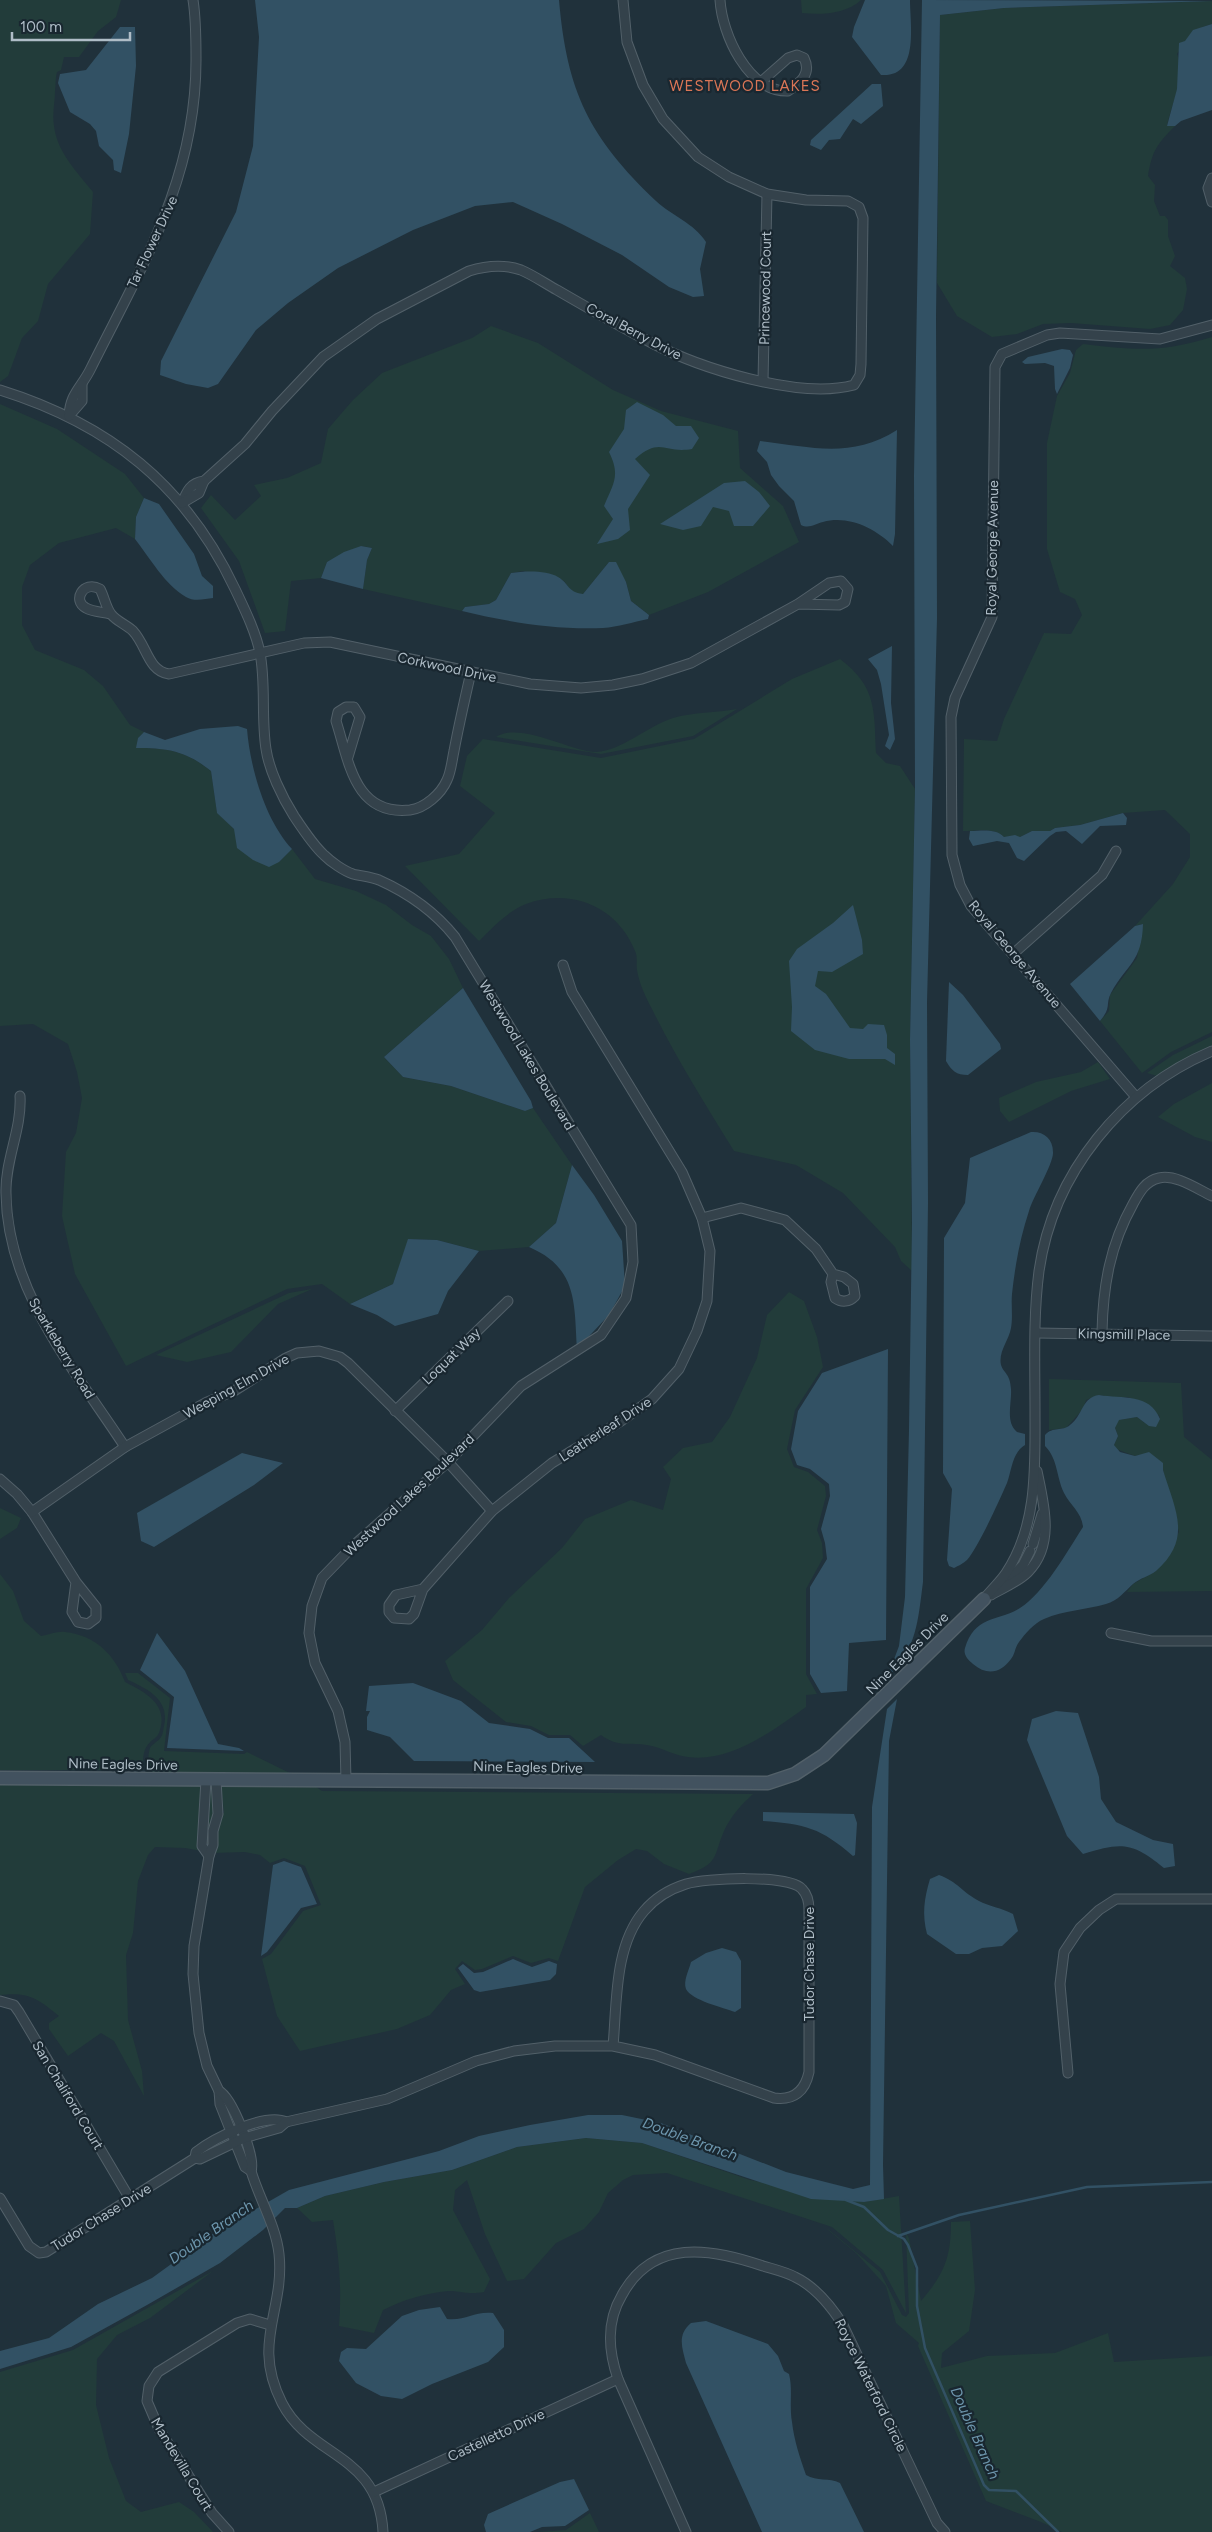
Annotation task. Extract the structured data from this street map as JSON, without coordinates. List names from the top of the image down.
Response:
{
  "streets": {
    "street": [
      "Tar Flower Drive",
      "Princewood Court",
      "Coral Berry Drive",
      "Royal George Avenue",
      "Corkwood Drive",
      "Westwood Lakes Boulevard",
      "Kingsmill Place",
      "Sparkleberry Road",
      "Loquat Way",
      "Weeping Elm Drive",
      "Leatherleaf Drive",
      "Nine Eagles Drive",
      "Tudor Chase Drive",
      "San Chaliford Court",
      "Royce Waterford Circle",
      "Castelletto Drive",
      "Mandevilla Court"
    ]
  },
  "crossings": [
    ["Tar Flower Drive", "Westwood Lakes Boulevard"],
    ["Princewood Court", "Coral Berry Drive"],
    ["Coral Berry Drive", "Westwood Lakes Boulevard"],
    ["Royal George Avenue", "Nine Eagles Drive"],
    ["Corkwood Drive", "Westwood Lakes Boulevard"],
    ["Westwood Lakes Boulevard", "Weeping Elm Drive"],
    ["Westwood Lakes Boulevard", "Nine Eagles Drive"],
    ["Kingsmill Place", "Nine Eagles Drive"],
    ["Sparkleberry Road", "Weeping Elm Drive"],
    ["Loquat Way", "Weeping Elm Drive"],
    ["Weeping Elm Drive", "Leatherleaf Drive"],
    ["Tudor Chase Drive", "San Chaliford Court"],
    ["Royce Waterford Circle", "Castelletto Drive"]
  ],
  "districts": ["WESTWOOD LAKES"],
  "water": ["Double Branch"],
  "scale_bar": "100 m"
}
